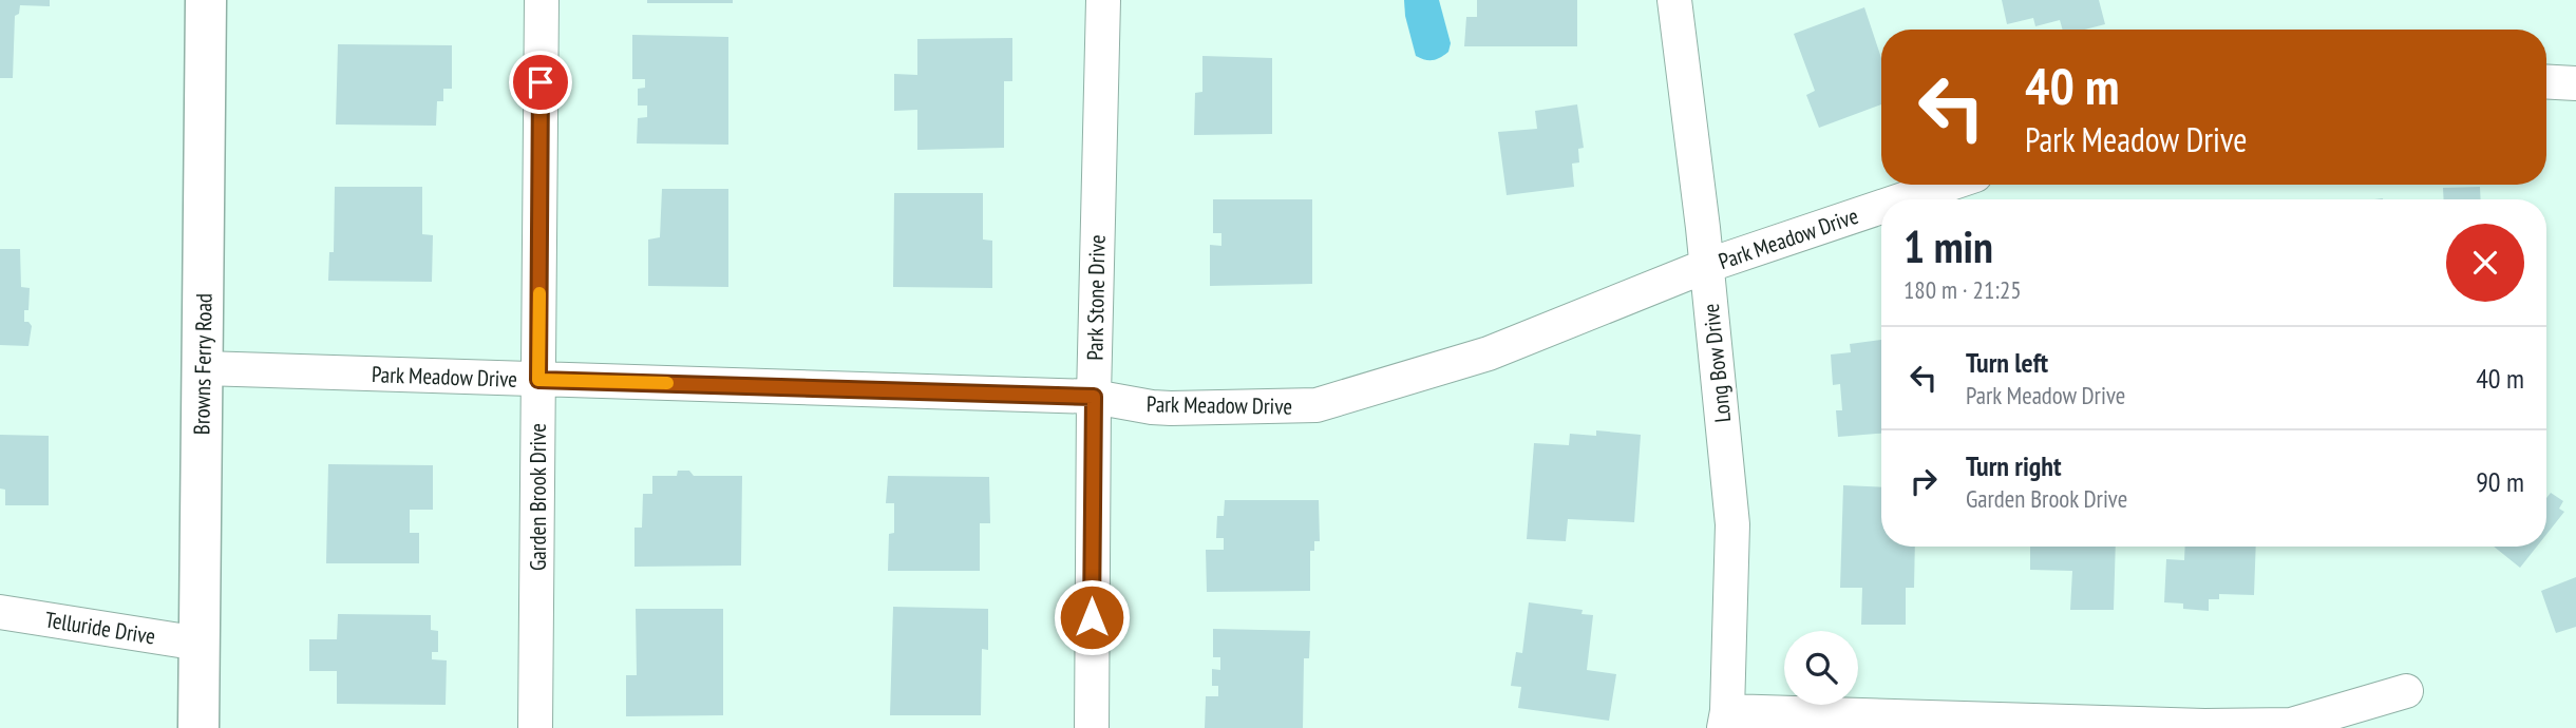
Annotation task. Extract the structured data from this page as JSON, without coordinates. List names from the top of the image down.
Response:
{
  "streets": {
    "street": [
      "Park Meadow Drive",
      "Park Stone Drive",
      "Long Bow Drive",
      "Browns Ferry Road",
      "Garden Brook Drive",
      "Telluride Drive"
    ]
  },
  "crossings": [
    ["Park Meadow Drive", "Park Stone Drive"],
    ["Park Meadow Drive", "Long Bow Drive"],
    ["Park Meadow Drive", "Browns Ferry Road"],
    ["Park Meadow Drive", "Garden Brook Drive"],
    ["Browns Ferry Road", "Telluride Drive"]
  ],
  "page": {
    "turn": ["40 m", "Park Meadow Drive"],
    "heading": ["1 min", "180 m · 21:25"],
    "list": [
      {
        "name": "Turn left",
        "note": "Park Meadow Drive",
        "value": "40 m"
      },
      {
        "name": "Turn right",
        "note": "Garden Brook Drive",
        "value": "90 m"
      }
    ]
  }
}
